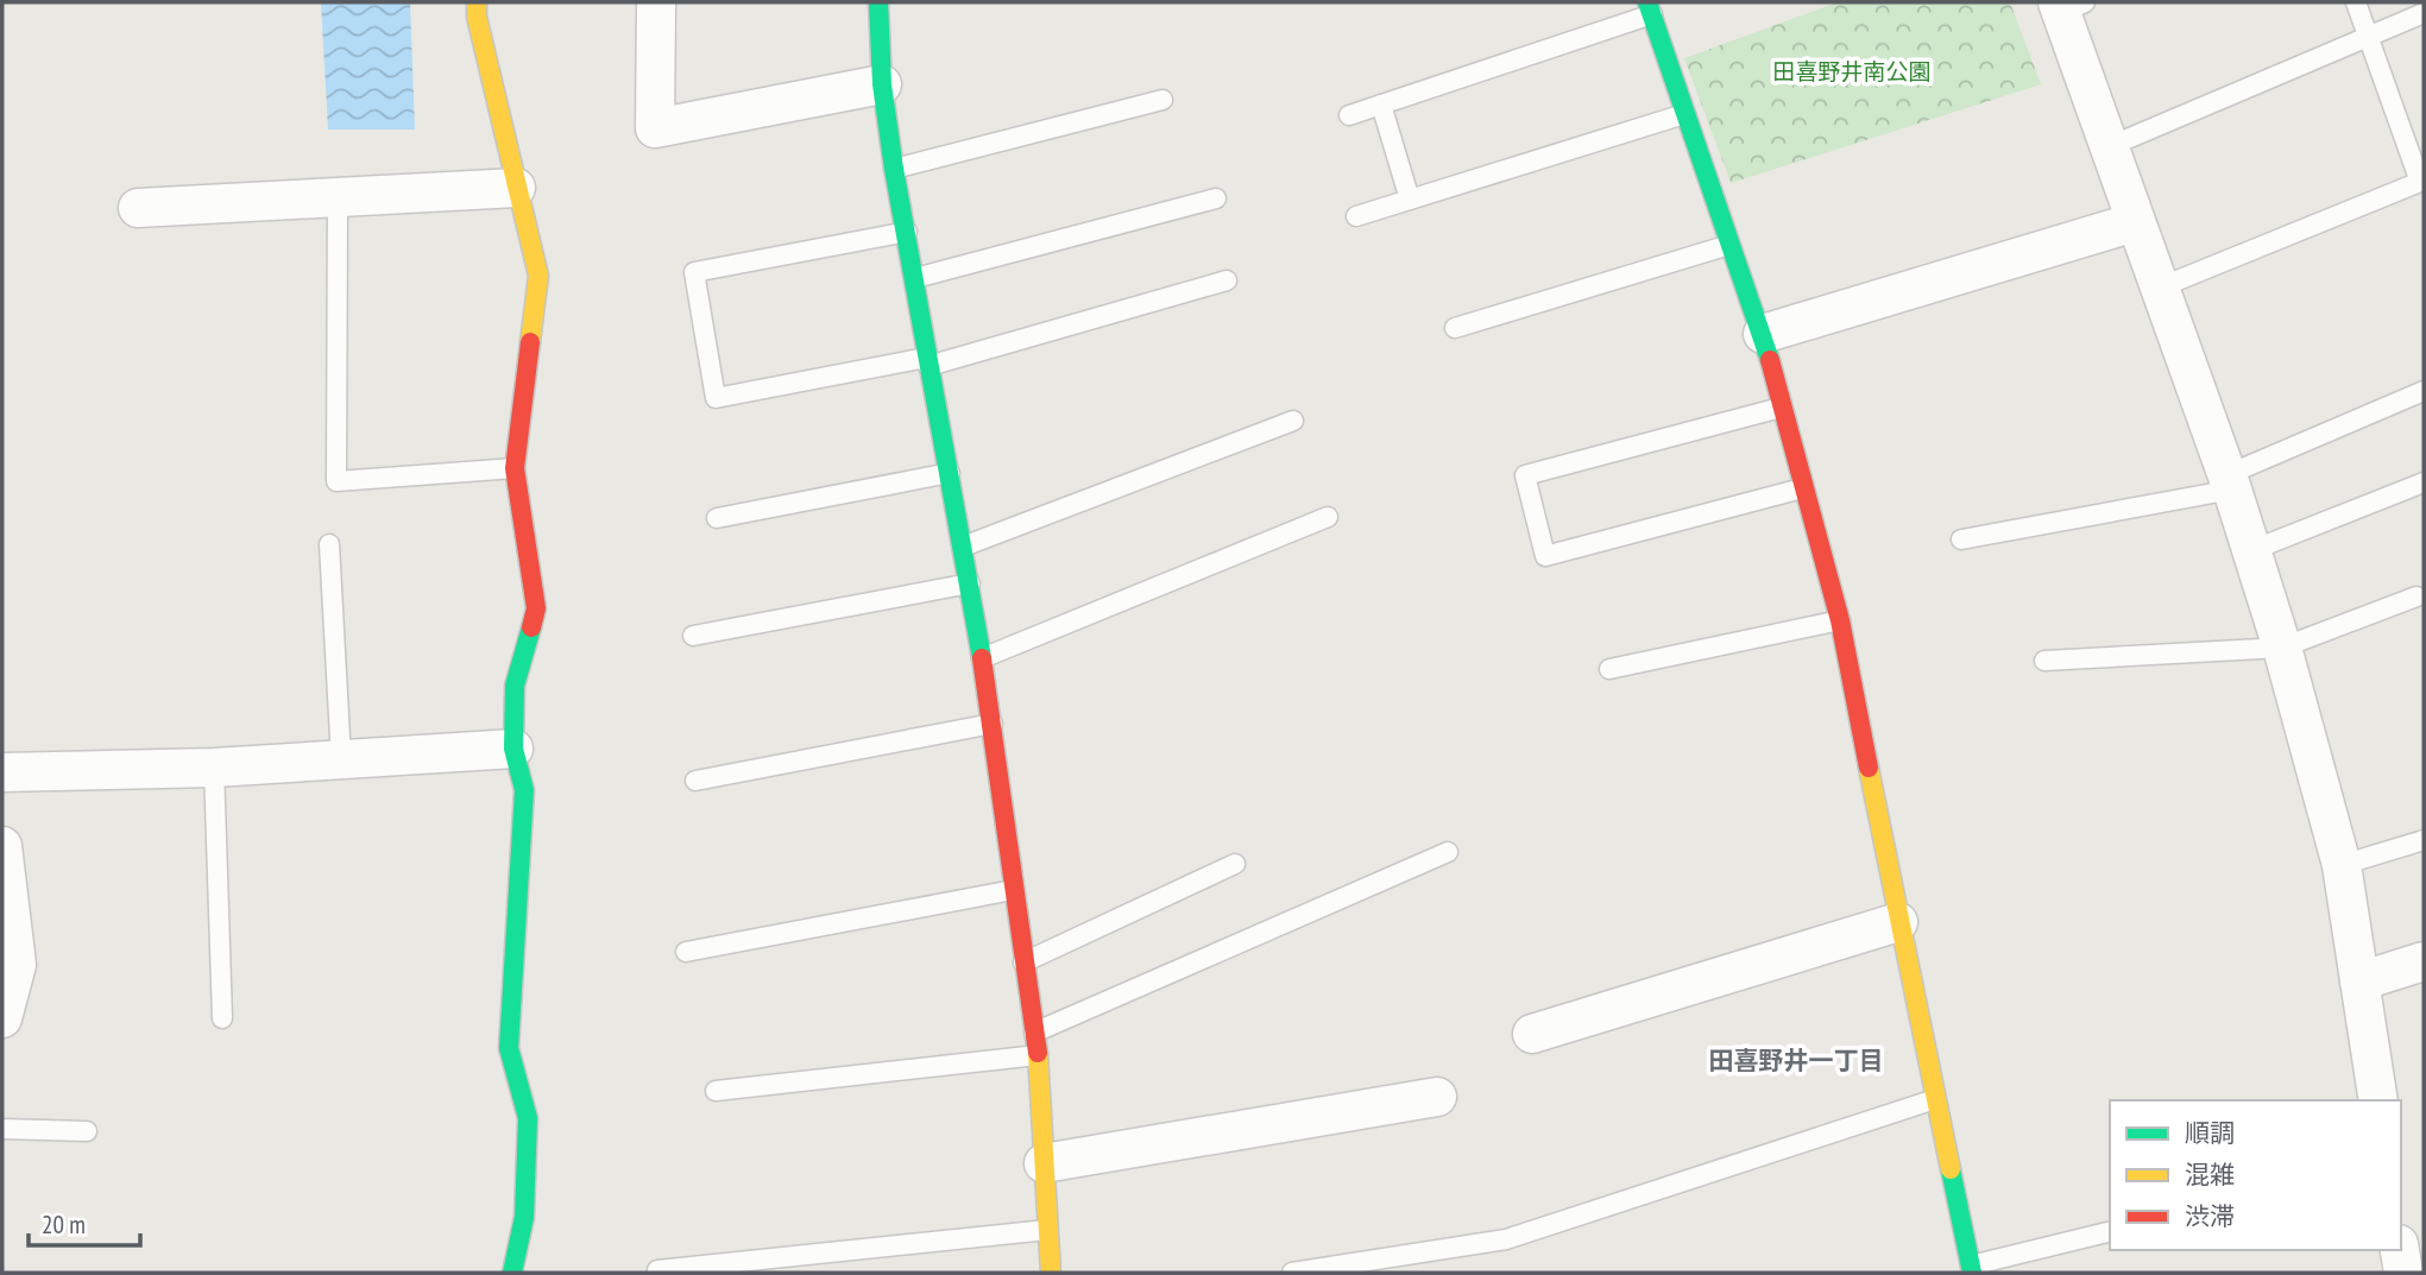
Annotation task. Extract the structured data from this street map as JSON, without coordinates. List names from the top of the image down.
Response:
{
  "districts": ["田喜野井一丁目"],
  "parks": ["田喜野井南公園"],
  "legend": ["順調", "混雑", "渋滞"],
  "scale_bar": "20 m"
}
